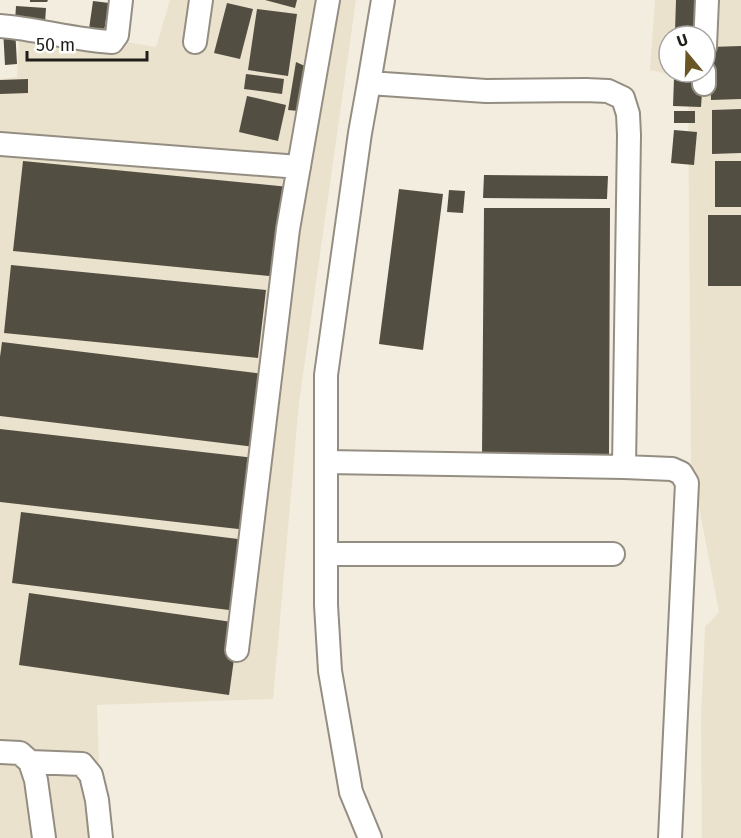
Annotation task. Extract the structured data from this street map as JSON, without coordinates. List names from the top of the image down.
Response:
{
  "scale_bar": "50 m",
  "north": "top"
}
